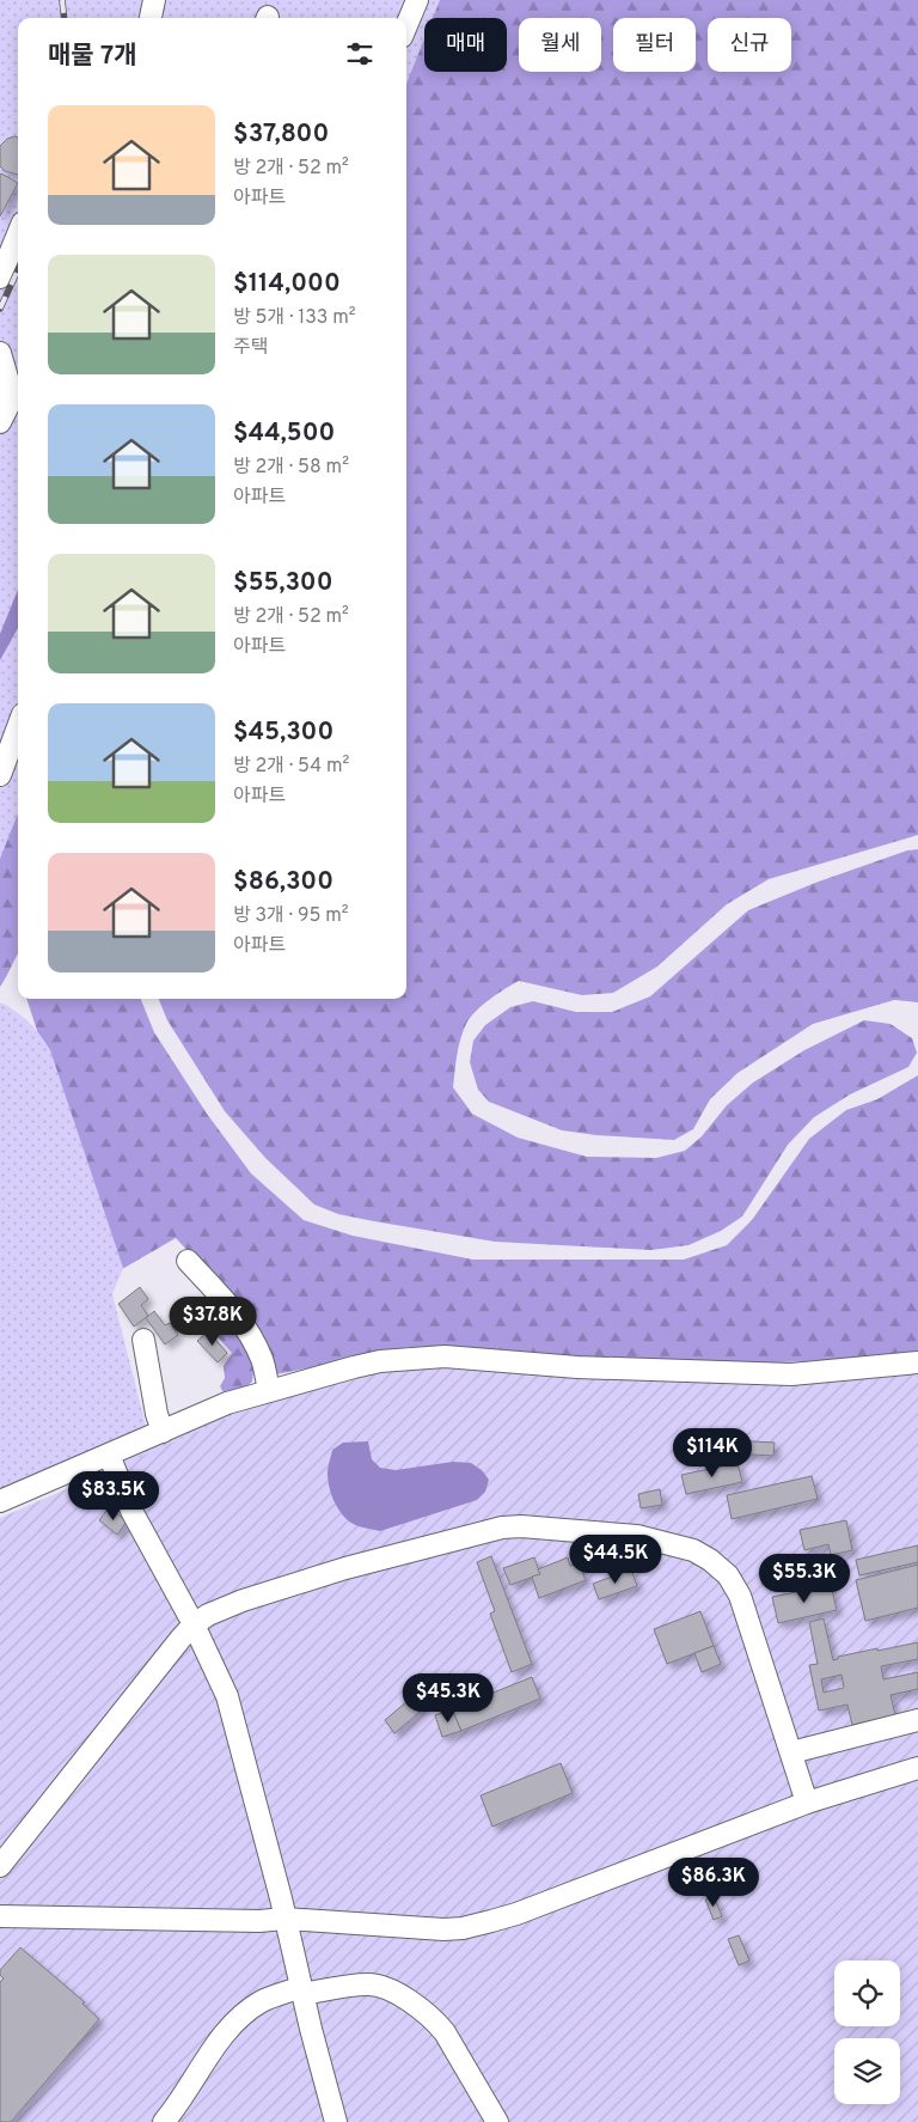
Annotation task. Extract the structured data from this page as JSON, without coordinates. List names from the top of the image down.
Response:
{
  "page": {
    "chip": [
      "매매",
      "월세",
      "필터",
      "신규"
    ],
    "heading": "매물 7개",
    "list": [
      {
        "name": "$37,800",
        "note": "방 2개 · 52 m² · 아파트"
      },
      {
        "name": "$114,000",
        "note": "방 5개 · 133 m² · 주택"
      },
      {
        "name": "$44,500",
        "note": "방 2개 · 58 m² · 아파트"
      },
      {
        "name": "$55,300",
        "note": "방 2개 · 52 m² · 아파트"
      },
      {
        "name": "$45,300",
        "note": "방 2개 · 54 m² · 아파트"
      },
      {
        "name": "$86,300",
        "note": "방 3개 · 95 m² · 아파트"
      }
    ],
    "price": [
      "$37.8K",
      "$114K",
      "$83.5K",
      "$44.5K",
      "$55.3K",
      "$45.3K",
      "$86.3K"
    ]
  }
}
